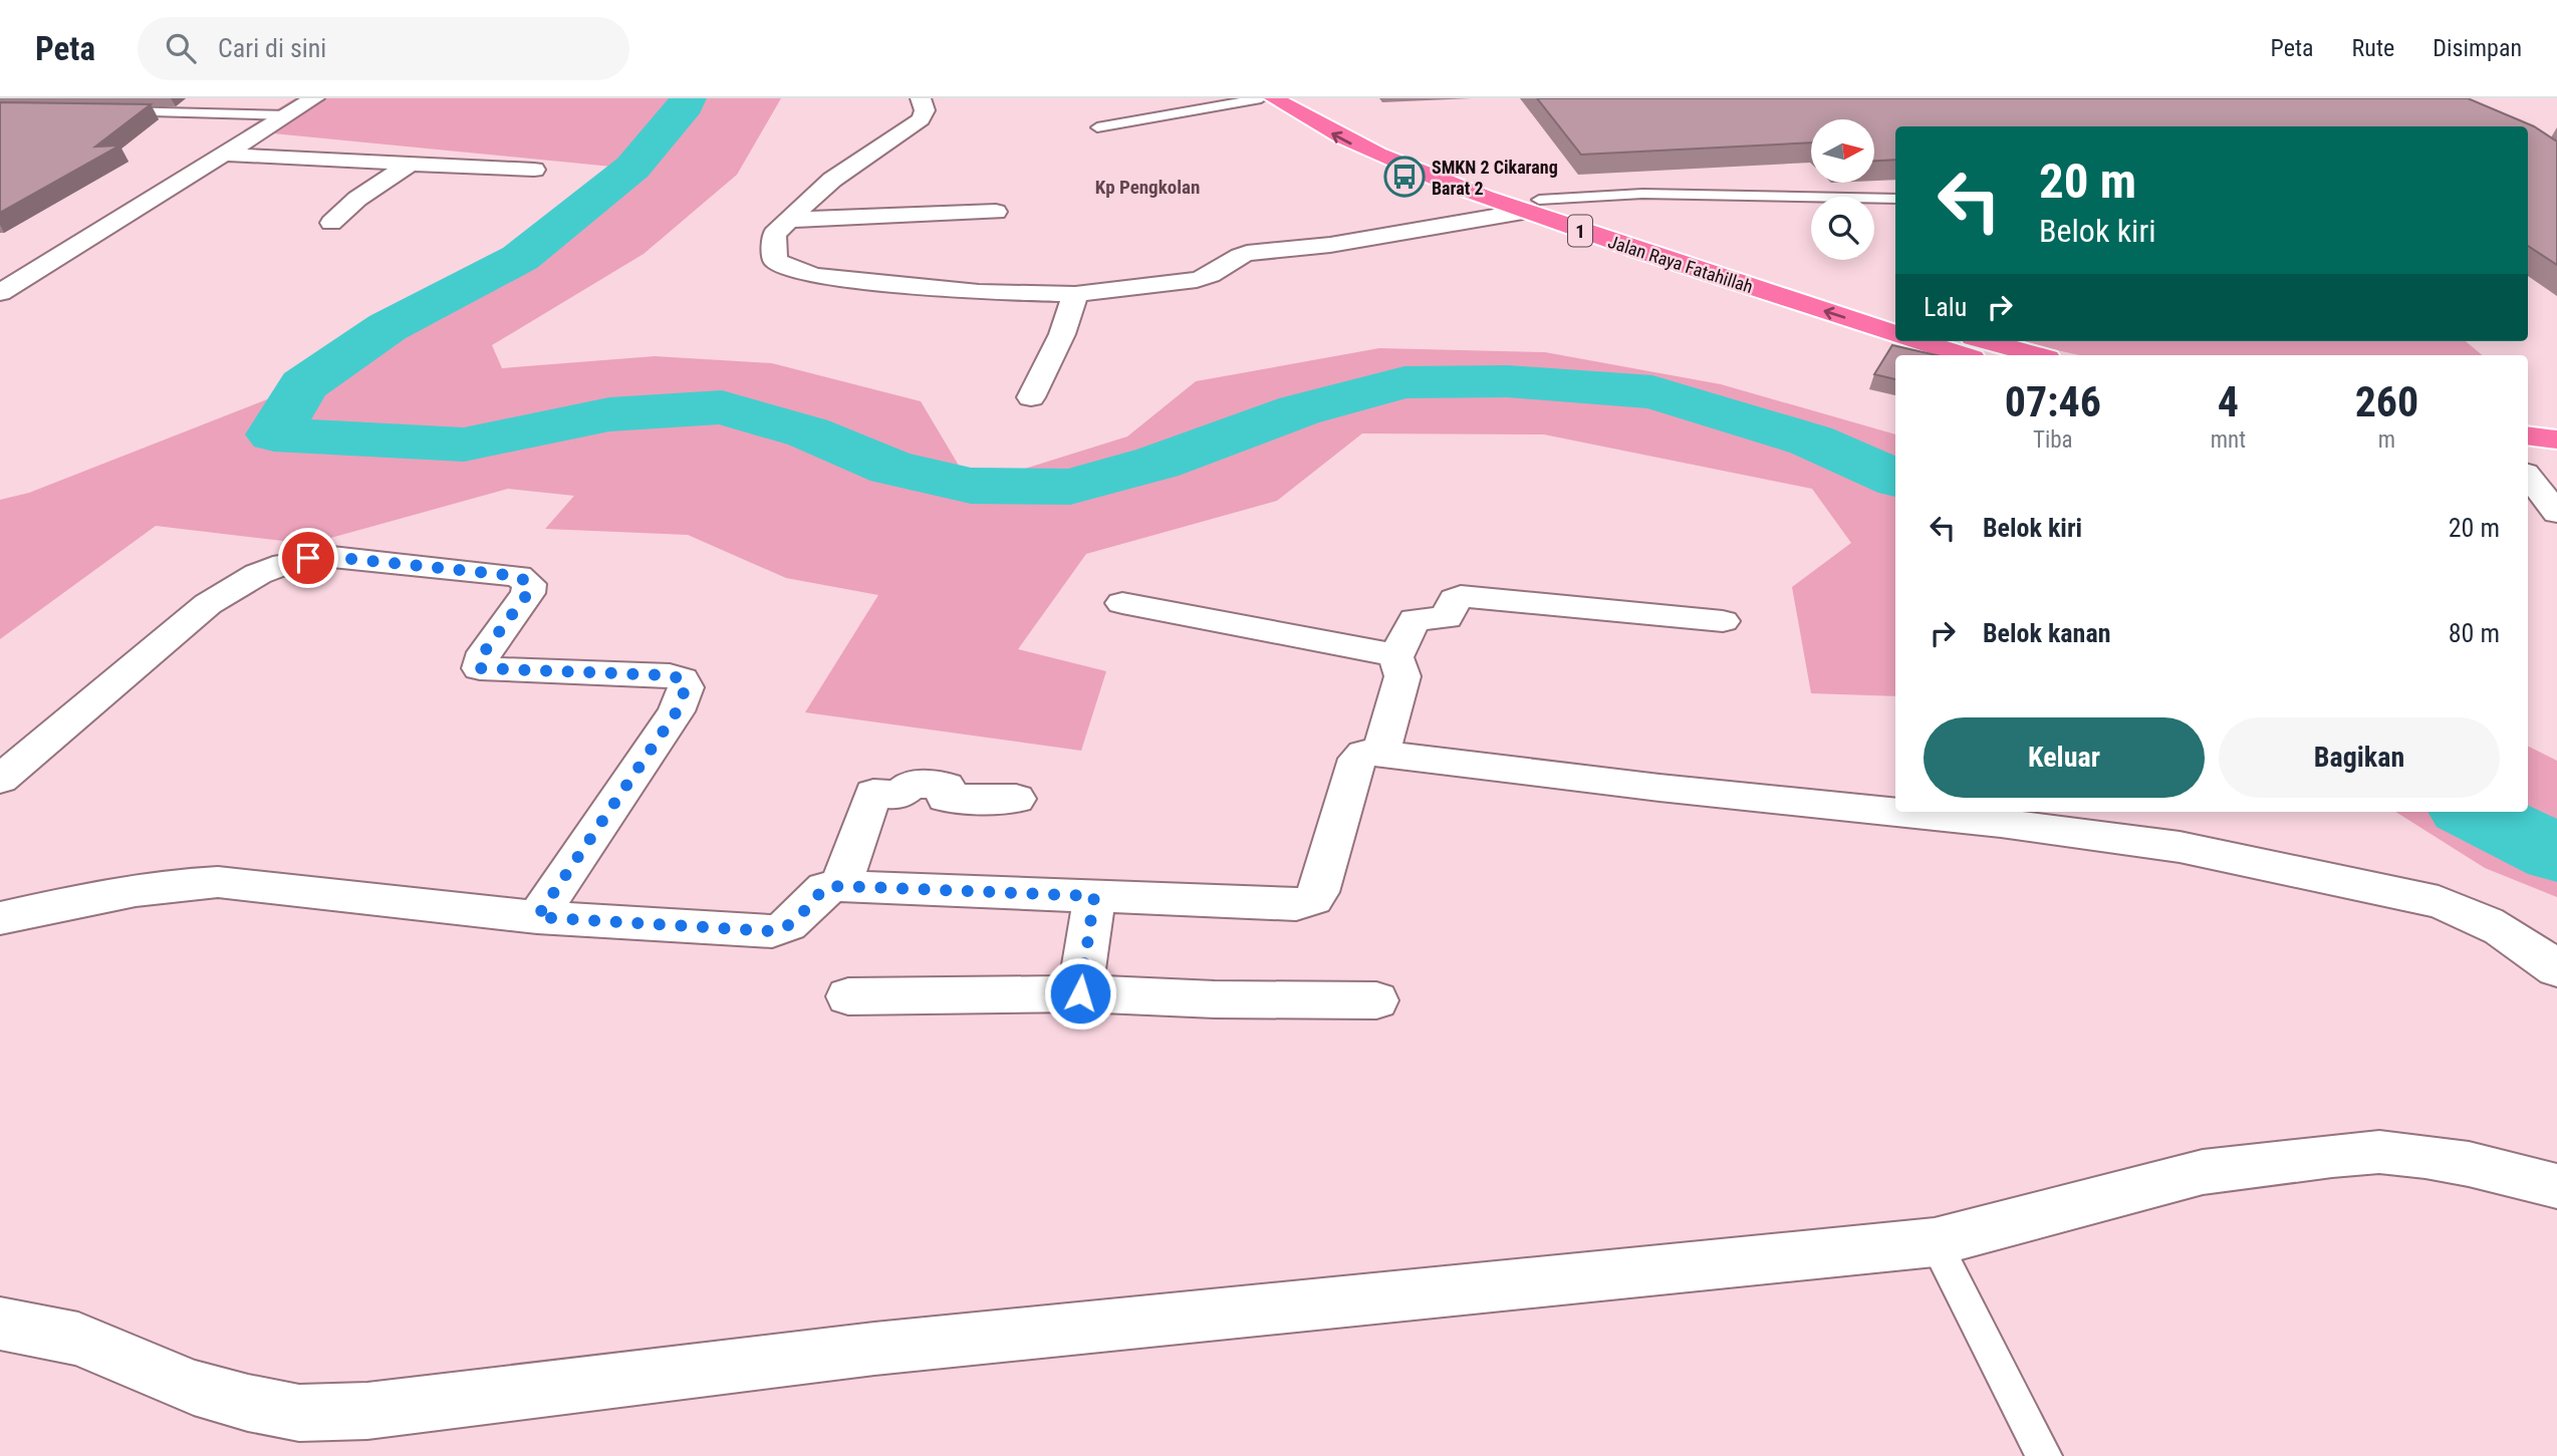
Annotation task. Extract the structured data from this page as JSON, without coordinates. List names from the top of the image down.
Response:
{
  "streets": {
    "highway": ["1", "Jalan Raya Fatahillah"]
  },
  "districts": ["Kp Pengkolan"],
  "places": {
    "bus stop": ["SMKN 2 Cikarang Barat 2"]
  },
  "north": "right",
  "page": {
    "header": "Peta",
    "search": "Cari di sini",
    "nav": ["Peta", "Rute", "Disimpan"],
    "turn": ["20 m", "Belok kiri"],
    "then": "Lalu",
    "eta": [
      "07:46",
      "Tiba",
      "4",
      "mnt",
      "260",
      "m"
    ],
    "list": [
      {
        "name": "Belok kiri",
        "value": "20 m"
      },
      {
        "name": "Belok kanan",
        "value": "80 m"
      }
    ],
    "buttons": ["Keluar", "Bagikan"]
  }
}
